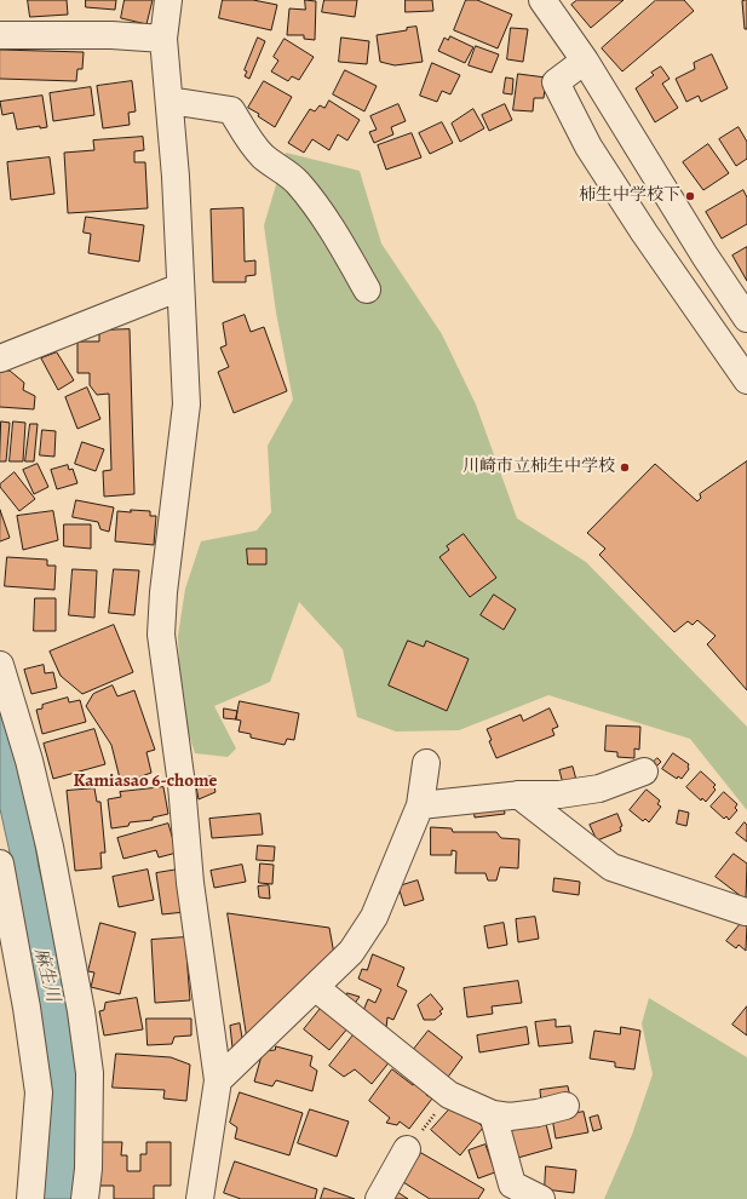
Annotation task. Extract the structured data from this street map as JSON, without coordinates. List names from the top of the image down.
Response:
{
  "districts": ["Kamiasao 6-chome"],
  "water": ["麻生川"],
  "places": ["柿生中学校下", "川崎市立柿生中学校"]
}
